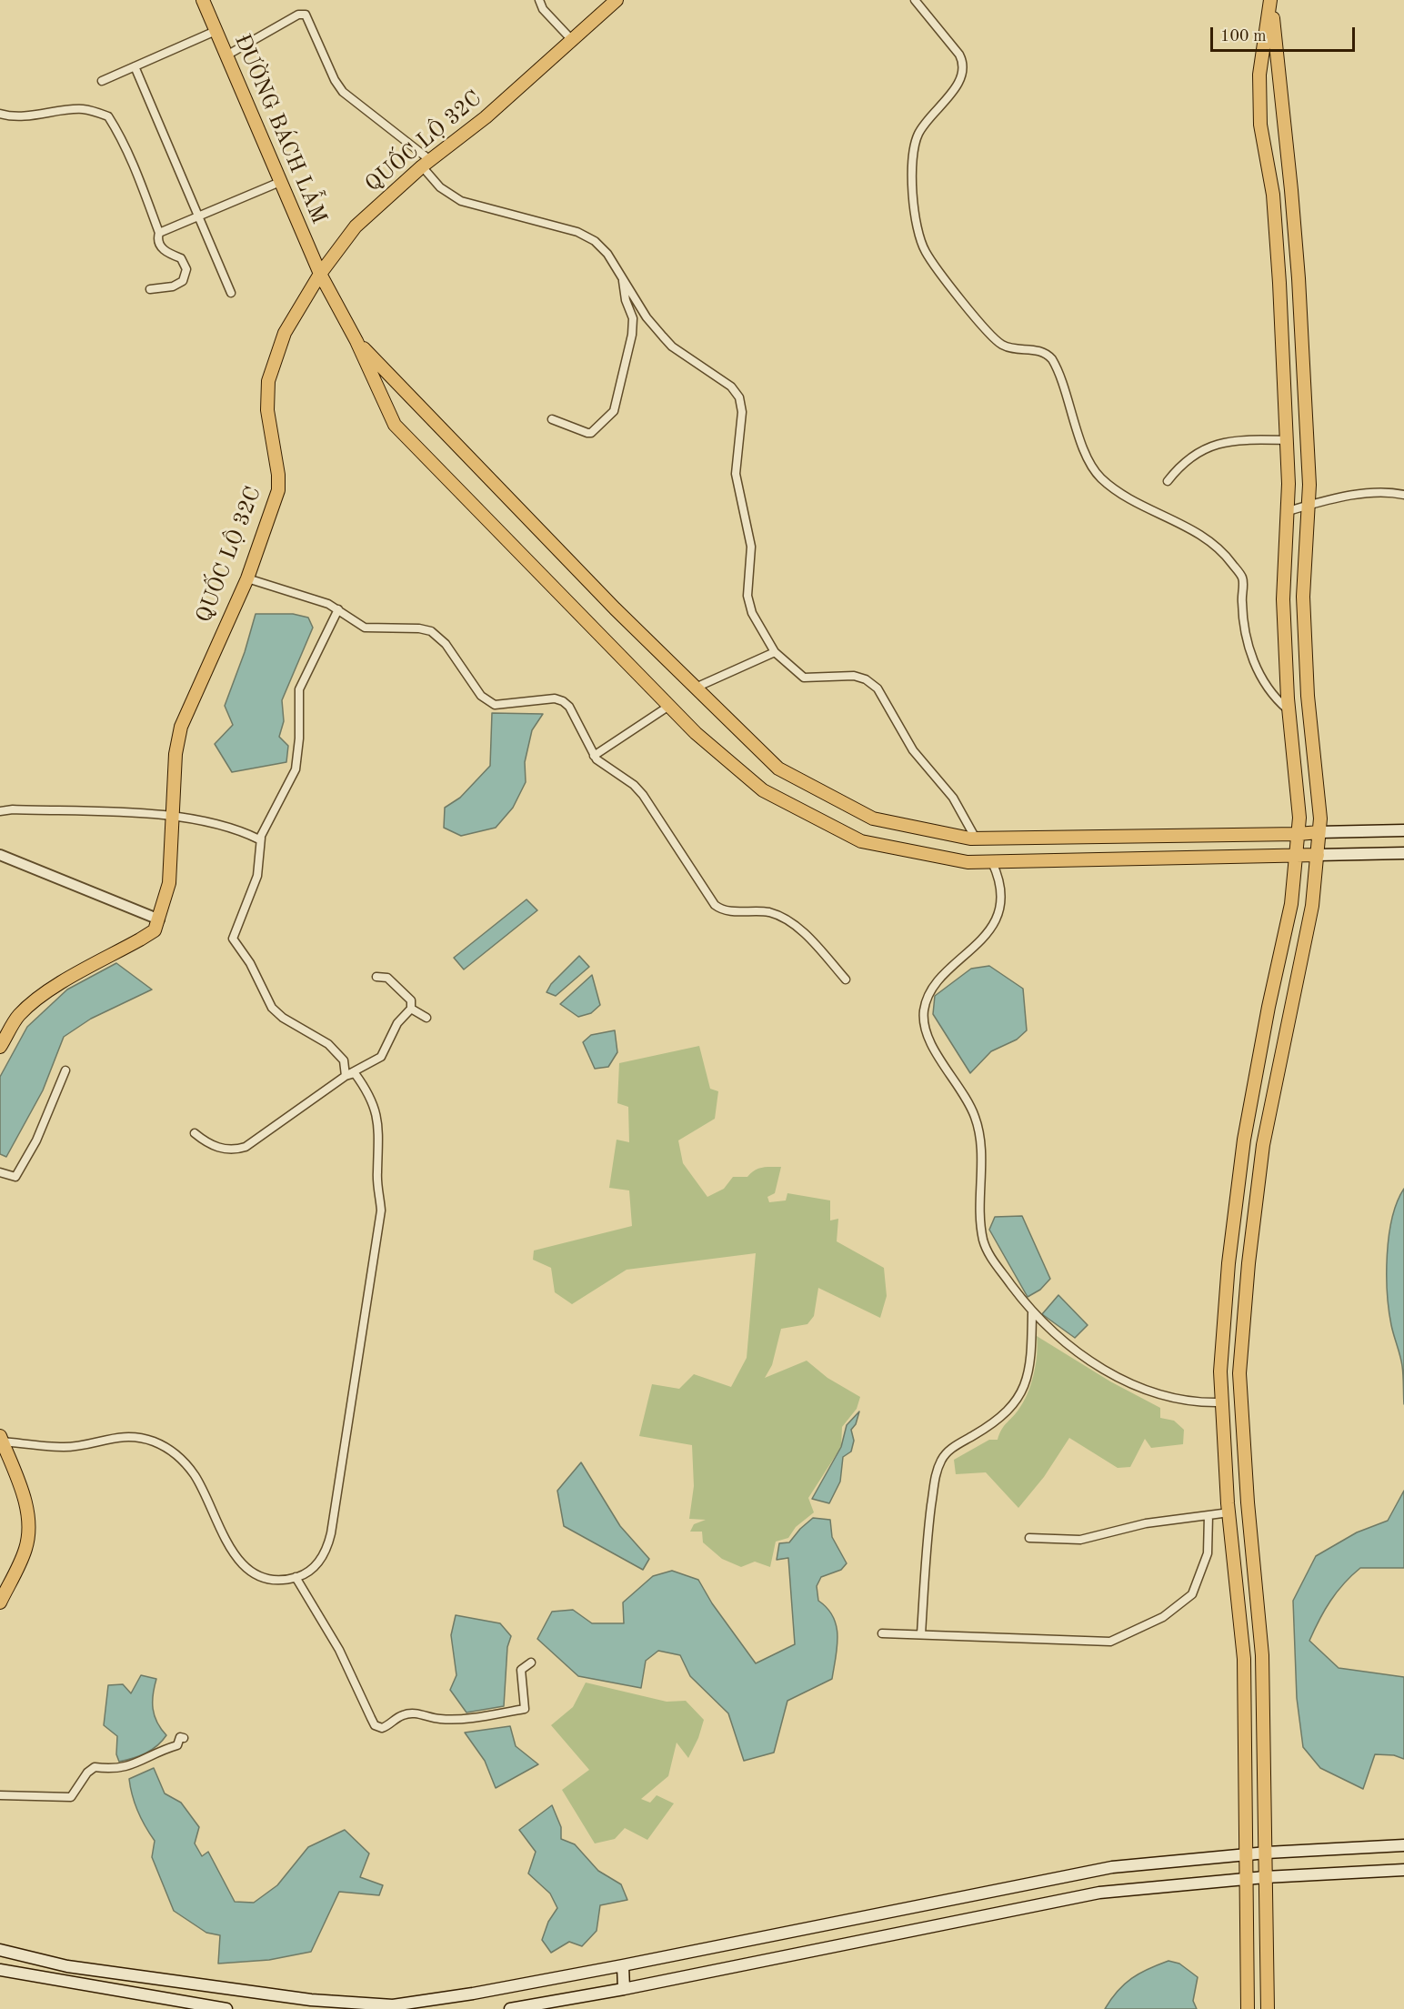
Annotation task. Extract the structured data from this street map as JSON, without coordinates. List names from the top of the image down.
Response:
{
  "streets": {
    "main road": ["ĐƯỜNG BÁCH LẪM", "QUỐC LỘ 32C"]
  },
  "crossings": [
    ["ĐƯỜNG BÁCH LẪM", "QUỐC LỘ 32C"]
  ],
  "scale_bar": "100 m"
}
